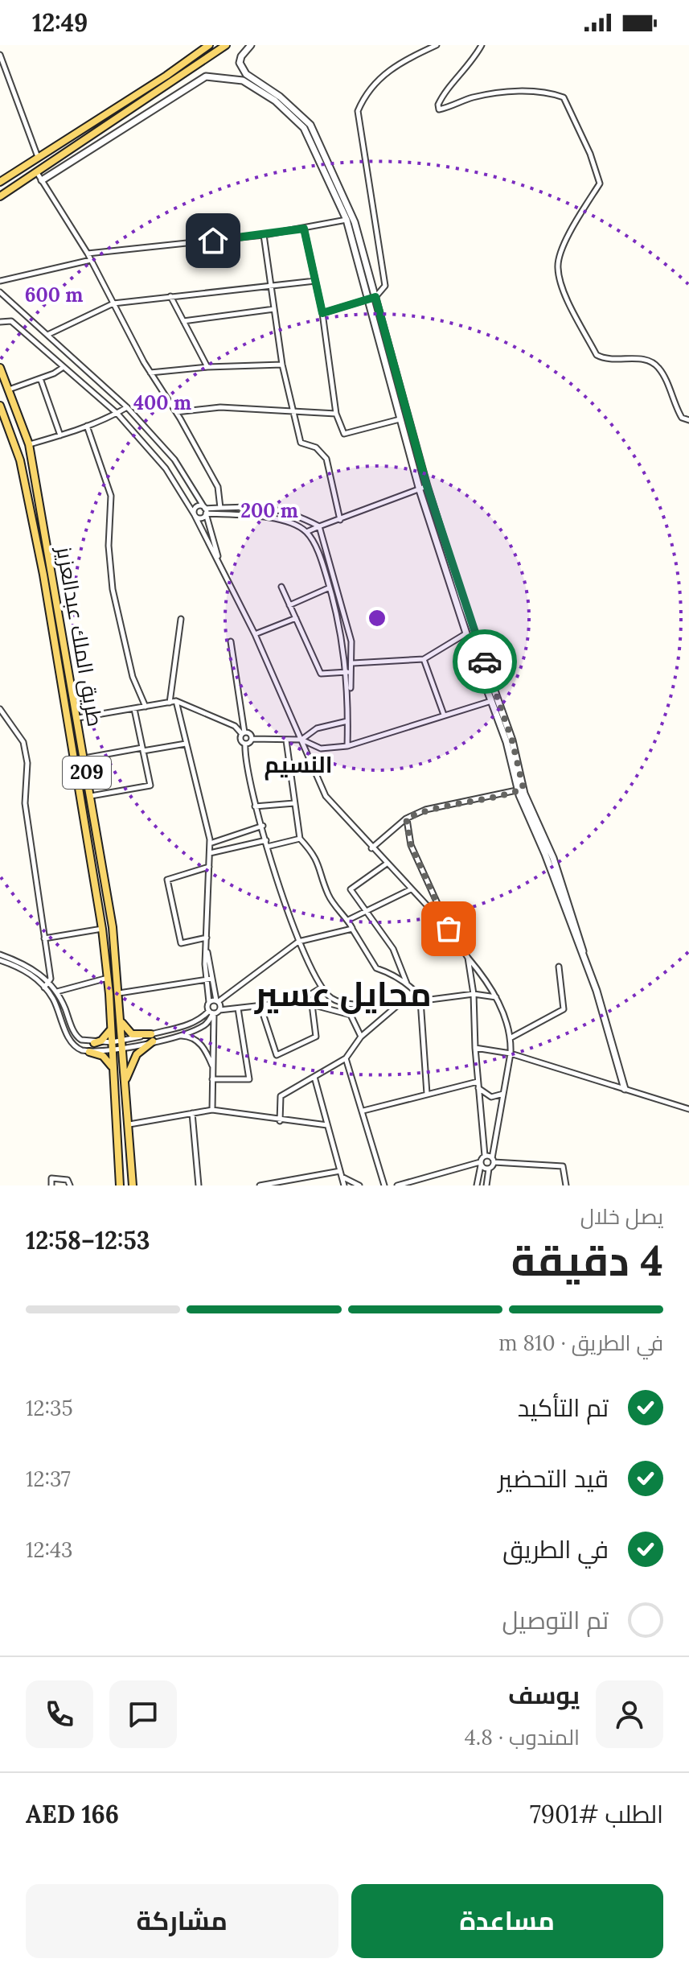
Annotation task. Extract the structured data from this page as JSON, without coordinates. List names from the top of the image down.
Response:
{
  "streets": {
    "main road": ["طريق الملك عبدالعزيز", "209"]
  },
  "districts": ["النسيم", "محايل عسير"],
  "page": {
    "status": "12:49",
    "heading": ["4 دقيقة", "يصل خلال", "12:53–12:58"],
    "panel": [
      "يوسف",
      "المندوب · 4.8",
      "الطلب #7901",
      "AED 166"
    ],
    "bar": "في الطريق · 810 m",
    "list": [
      ["تم التأكيد", "12:35"],
      ["قيد التحضير", "12:37"],
      ["في الطريق", "12:43"],
      "تم التوصيل"
    ],
    "buttons": ["مساعدة", "مشاركة"]
  },
  "rings": ["600 m", "400 m", "200 m"]
}
